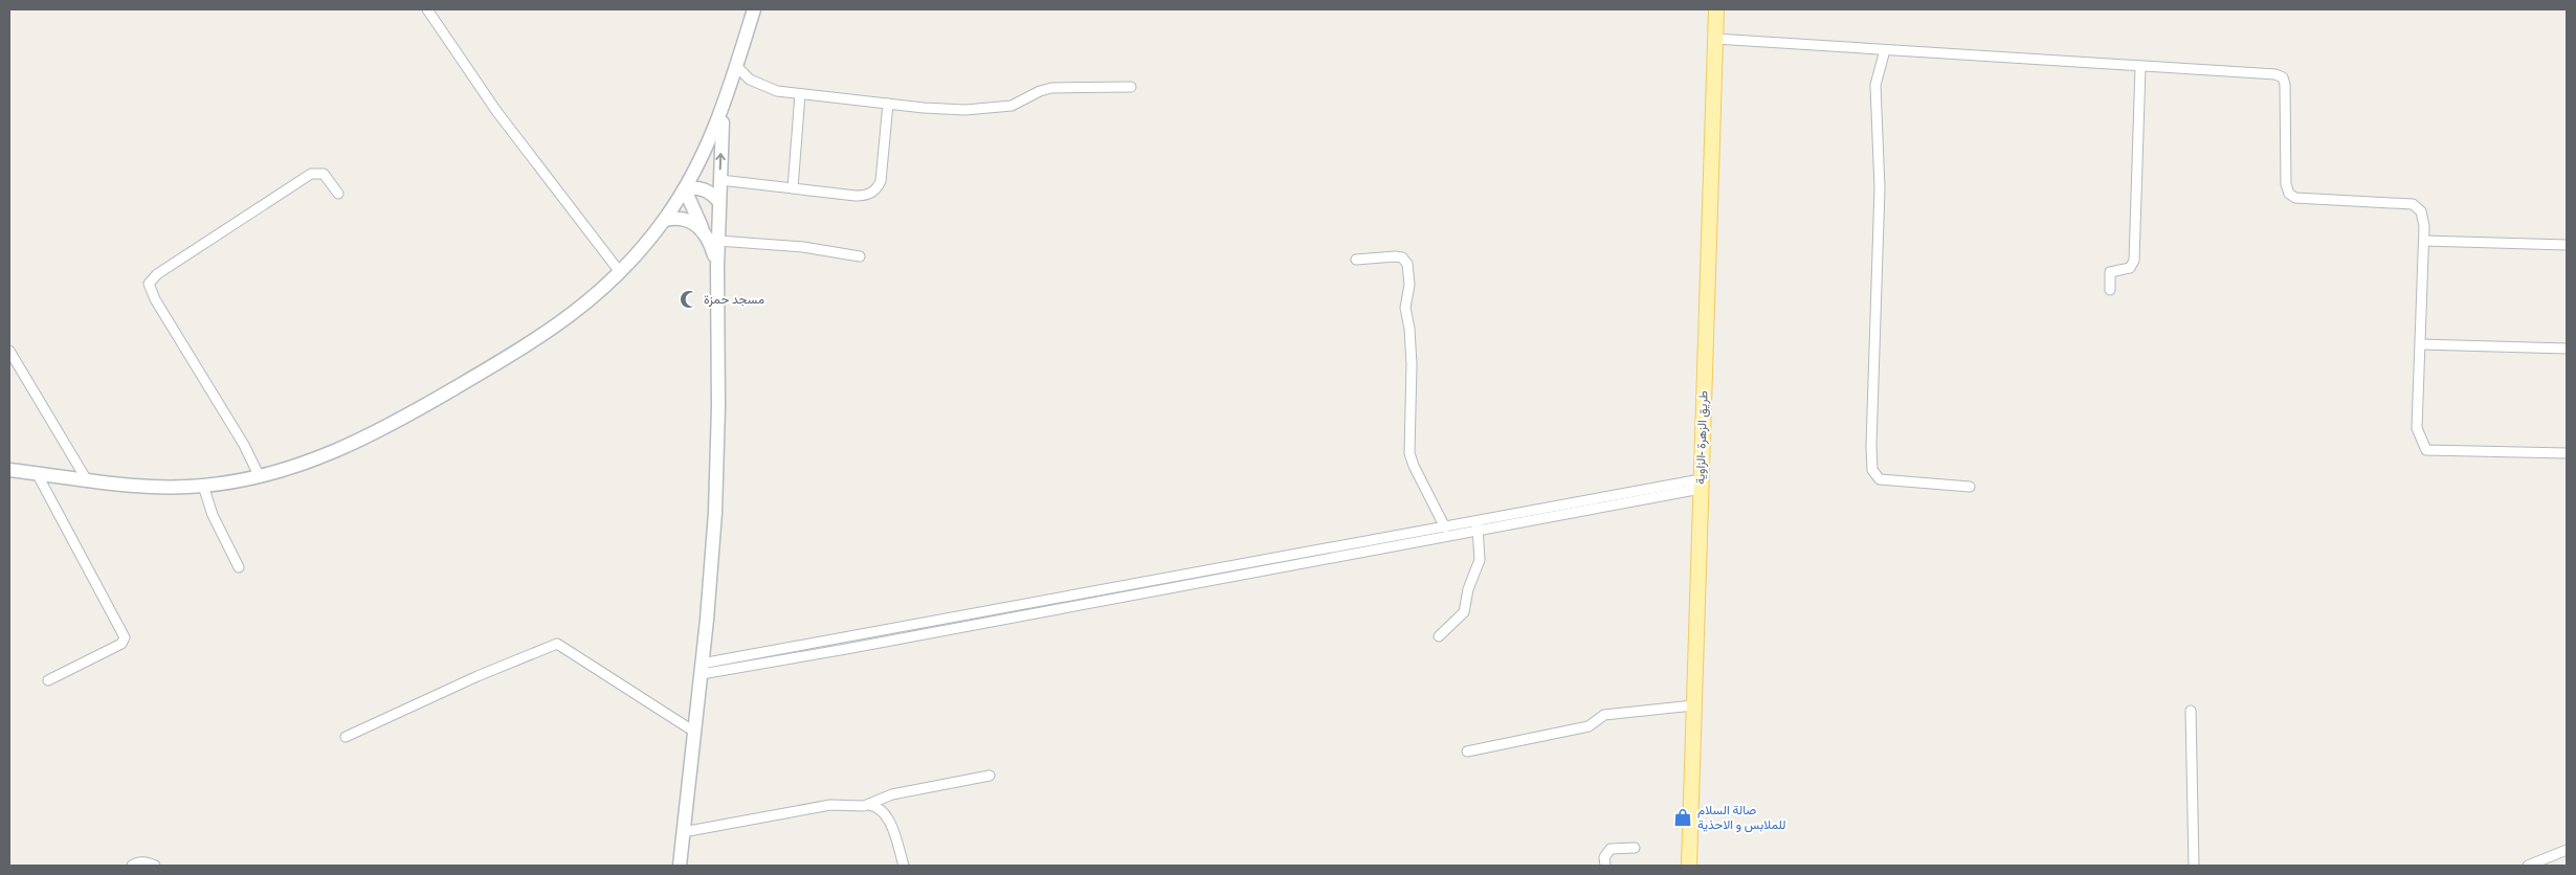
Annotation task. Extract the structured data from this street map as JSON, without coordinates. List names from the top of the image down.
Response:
{
  "streets": {
    "main road": ["طريق الزهرة -الزاوية"]
  },
  "places": {
    "mosque": ["مسجد حمزة"],
    "shop": ["صالة السلام للملابس و الاحذية"]
  }
}
